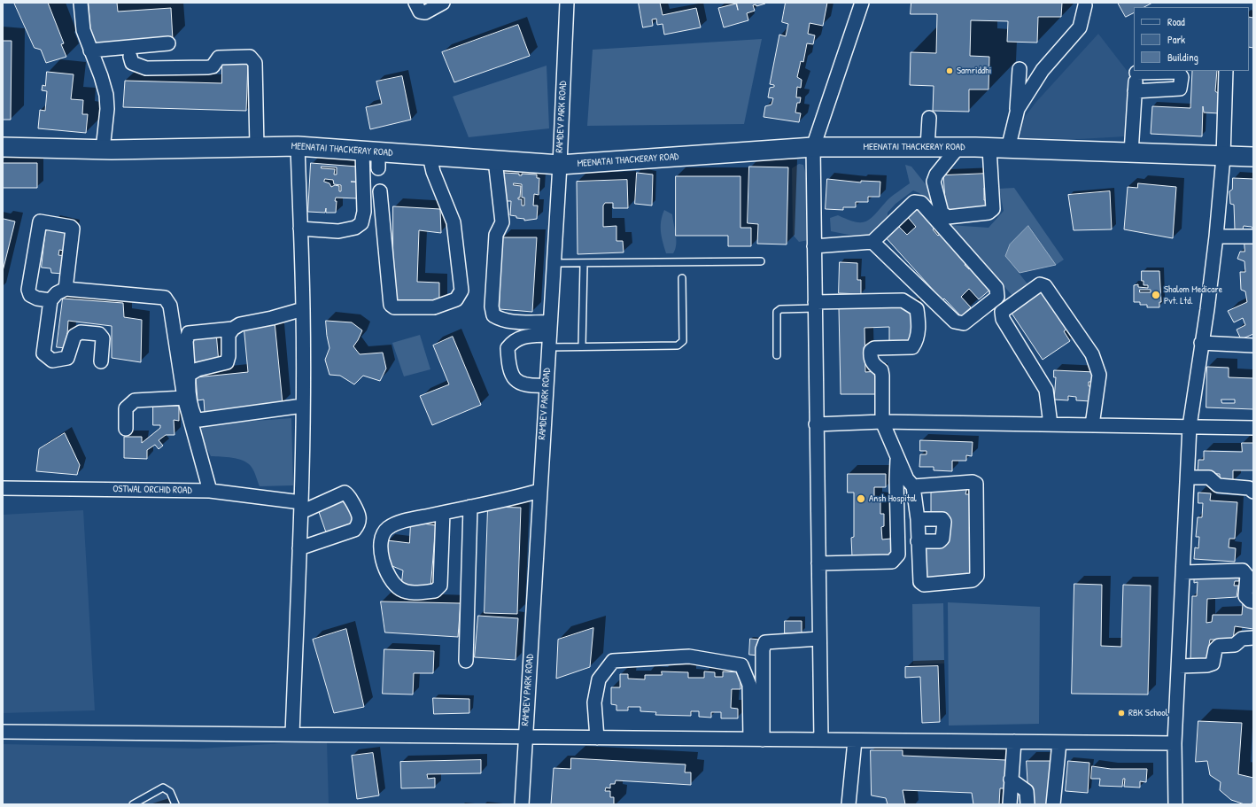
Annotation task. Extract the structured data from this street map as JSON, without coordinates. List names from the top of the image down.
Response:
{
  "streets": {
    "street": ["RAMDEV PARK ROAD", "MEENATAI THACKERAY ROAD", "OSTWAL ORCHID ROAD"]
  },
  "crossings": [
    ["RAMDEV PARK ROAD", "MEENATAI THACKERAY ROAD"]
  ],
  "places": [
    "Samriddhi",
    "Shalom Medicare Pvt. Ltd.",
    "Ansh Hospital",
    "RBK School"
  ],
  "legend": ["Road", "Park", "Building"]
}
